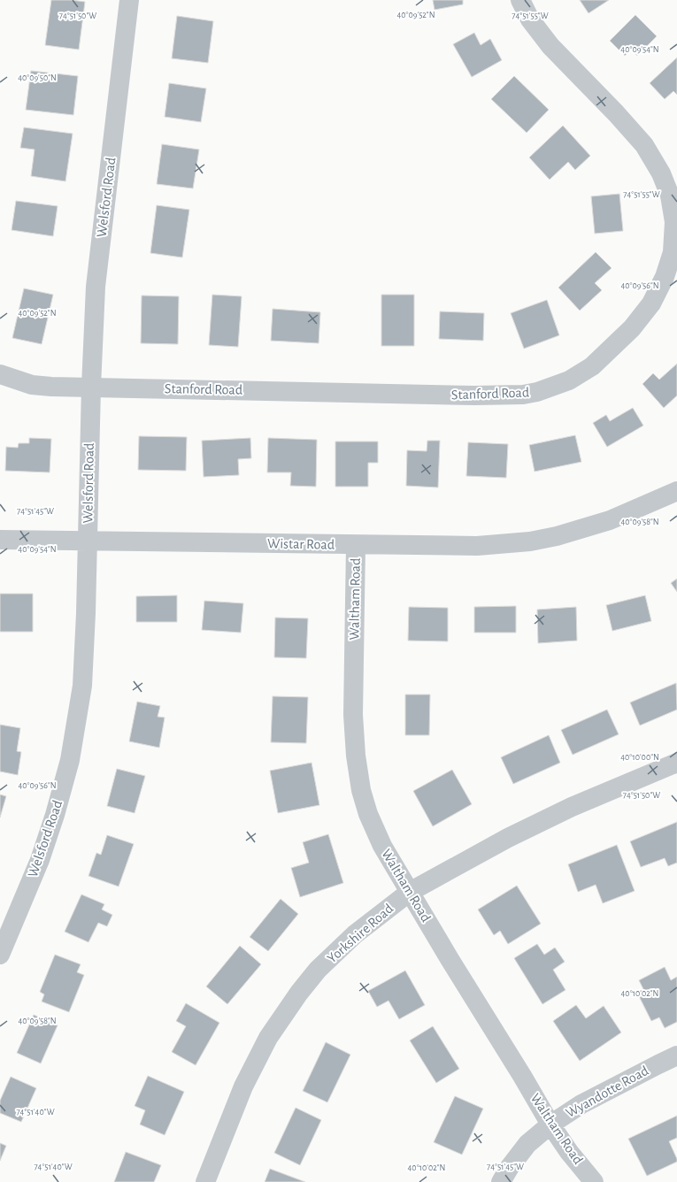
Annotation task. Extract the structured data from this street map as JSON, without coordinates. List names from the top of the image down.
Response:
{
  "streets": {
    "street": [
      "Welsford Road",
      "Stanford Road",
      "Wistar Road",
      "Waltham Road",
      "Yorkshire Road",
      "Wyandotte Road"
    ]
  },
  "crossings": [
    ["Welsford Road", "Stanford Road"],
    ["Welsford Road", "Wistar Road"],
    ["Wistar Road", "Waltham Road"],
    ["Waltham Road", "Yorkshire Road"],
    ["Waltham Road", "Wyandotte Road"]
  ],
  "coordinates": [
    "40°09'52\"N",
    "74°51'50\"W",
    "74°51'55\"W",
    "40°09'54\"N",
    "40°09'50\"N",
    "40°09'56\"N",
    "74°51'45\"W",
    "40°09'58\"N",
    "40°10'00\"N",
    "40°10'02\"N",
    "74°51'40\"W"
  ]
}
